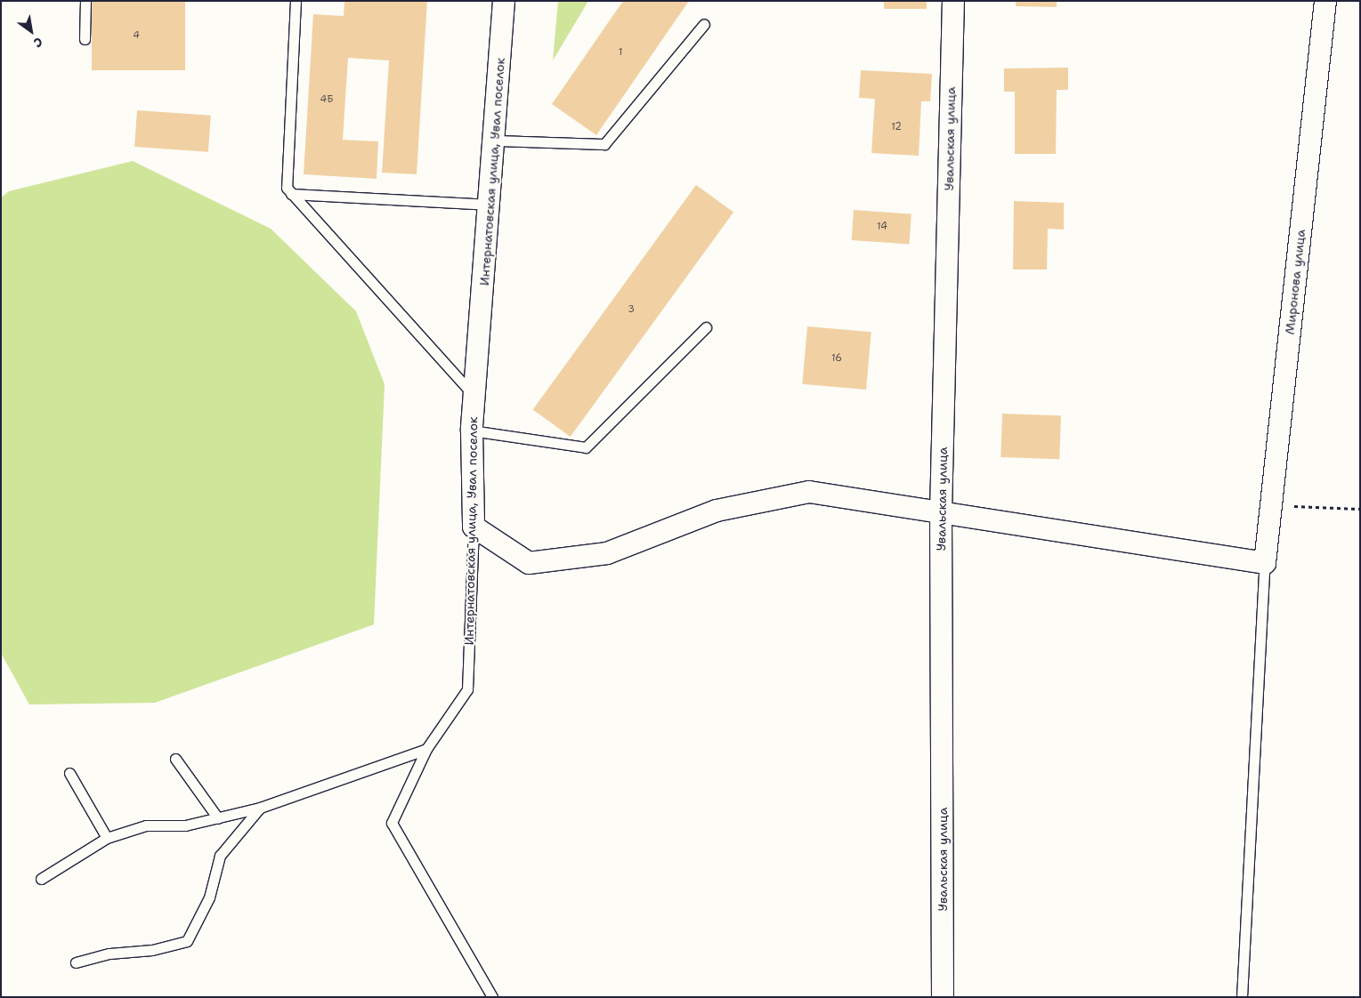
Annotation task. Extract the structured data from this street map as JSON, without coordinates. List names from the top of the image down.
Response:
{
  "streets": {
    "street": ["Увальская улица", "Интернатовская улица, Увал поселок", "Миронова улица"]
  },
  "house_numbers": [
    "4",
    "1",
    "4Б",
    "12",
    "14",
    "3",
    "16"
  ],
  "north": "bottom right"
}
